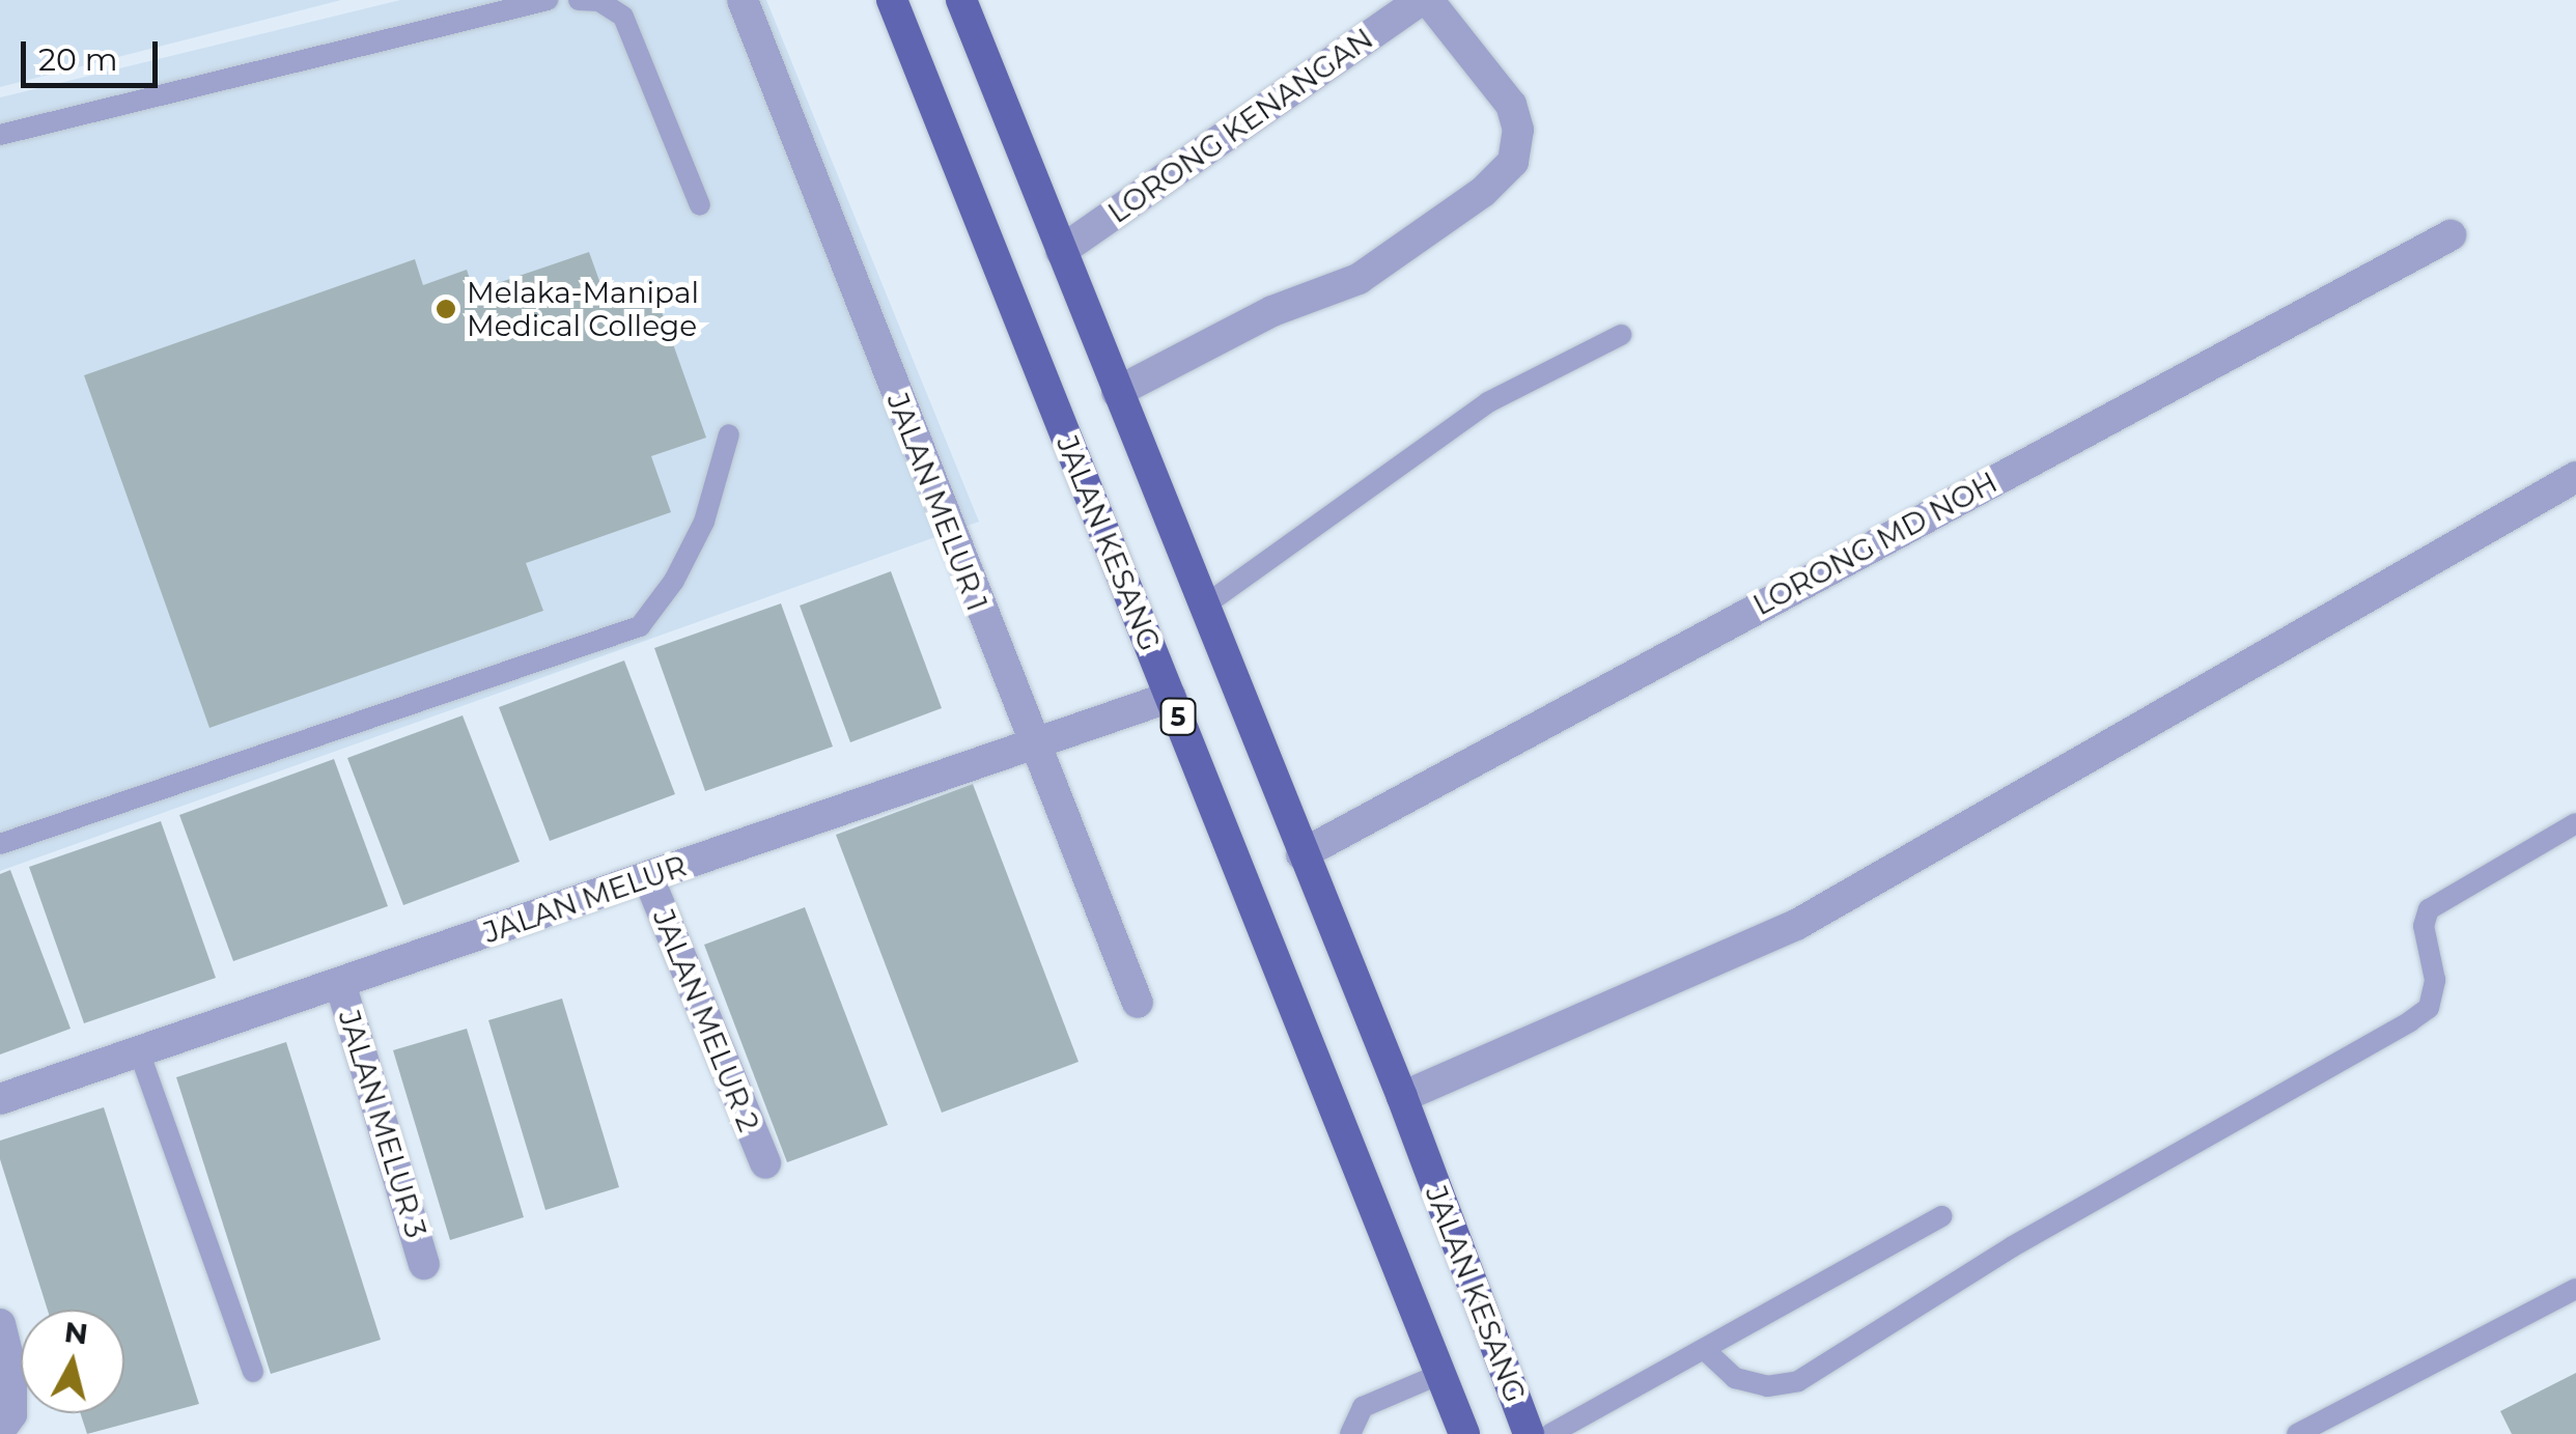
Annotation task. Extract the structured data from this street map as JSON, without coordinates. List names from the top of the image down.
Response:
{
  "streets": {
    "main road": ["JALAN KESANG", "5"],
    "street": [
      "LORONG KENANGAN",
      "JALAN MELUR 1",
      "LORONG MD NOH",
      "JALAN MELUR",
      "JALAN MELUR 2",
      "JALAN MELUR 3"
    ]
  },
  "crossings": [
    ["LORONG KENANGAN", "JALAN KESANG"],
    ["JALAN MELUR 1", "JALAN MELUR"],
    ["JALAN KESANG", "LORONG MD NOH"],
    ["JALAN KESANG", "JALAN MELUR"],
    ["JALAN MELUR", "JALAN MELUR 2"],
    ["JALAN MELUR", "JALAN MELUR 3"]
  ],
  "places": ["Melaka-Manipal Medical College"],
  "scale_bar": "20 m",
  "north": "top"
}
